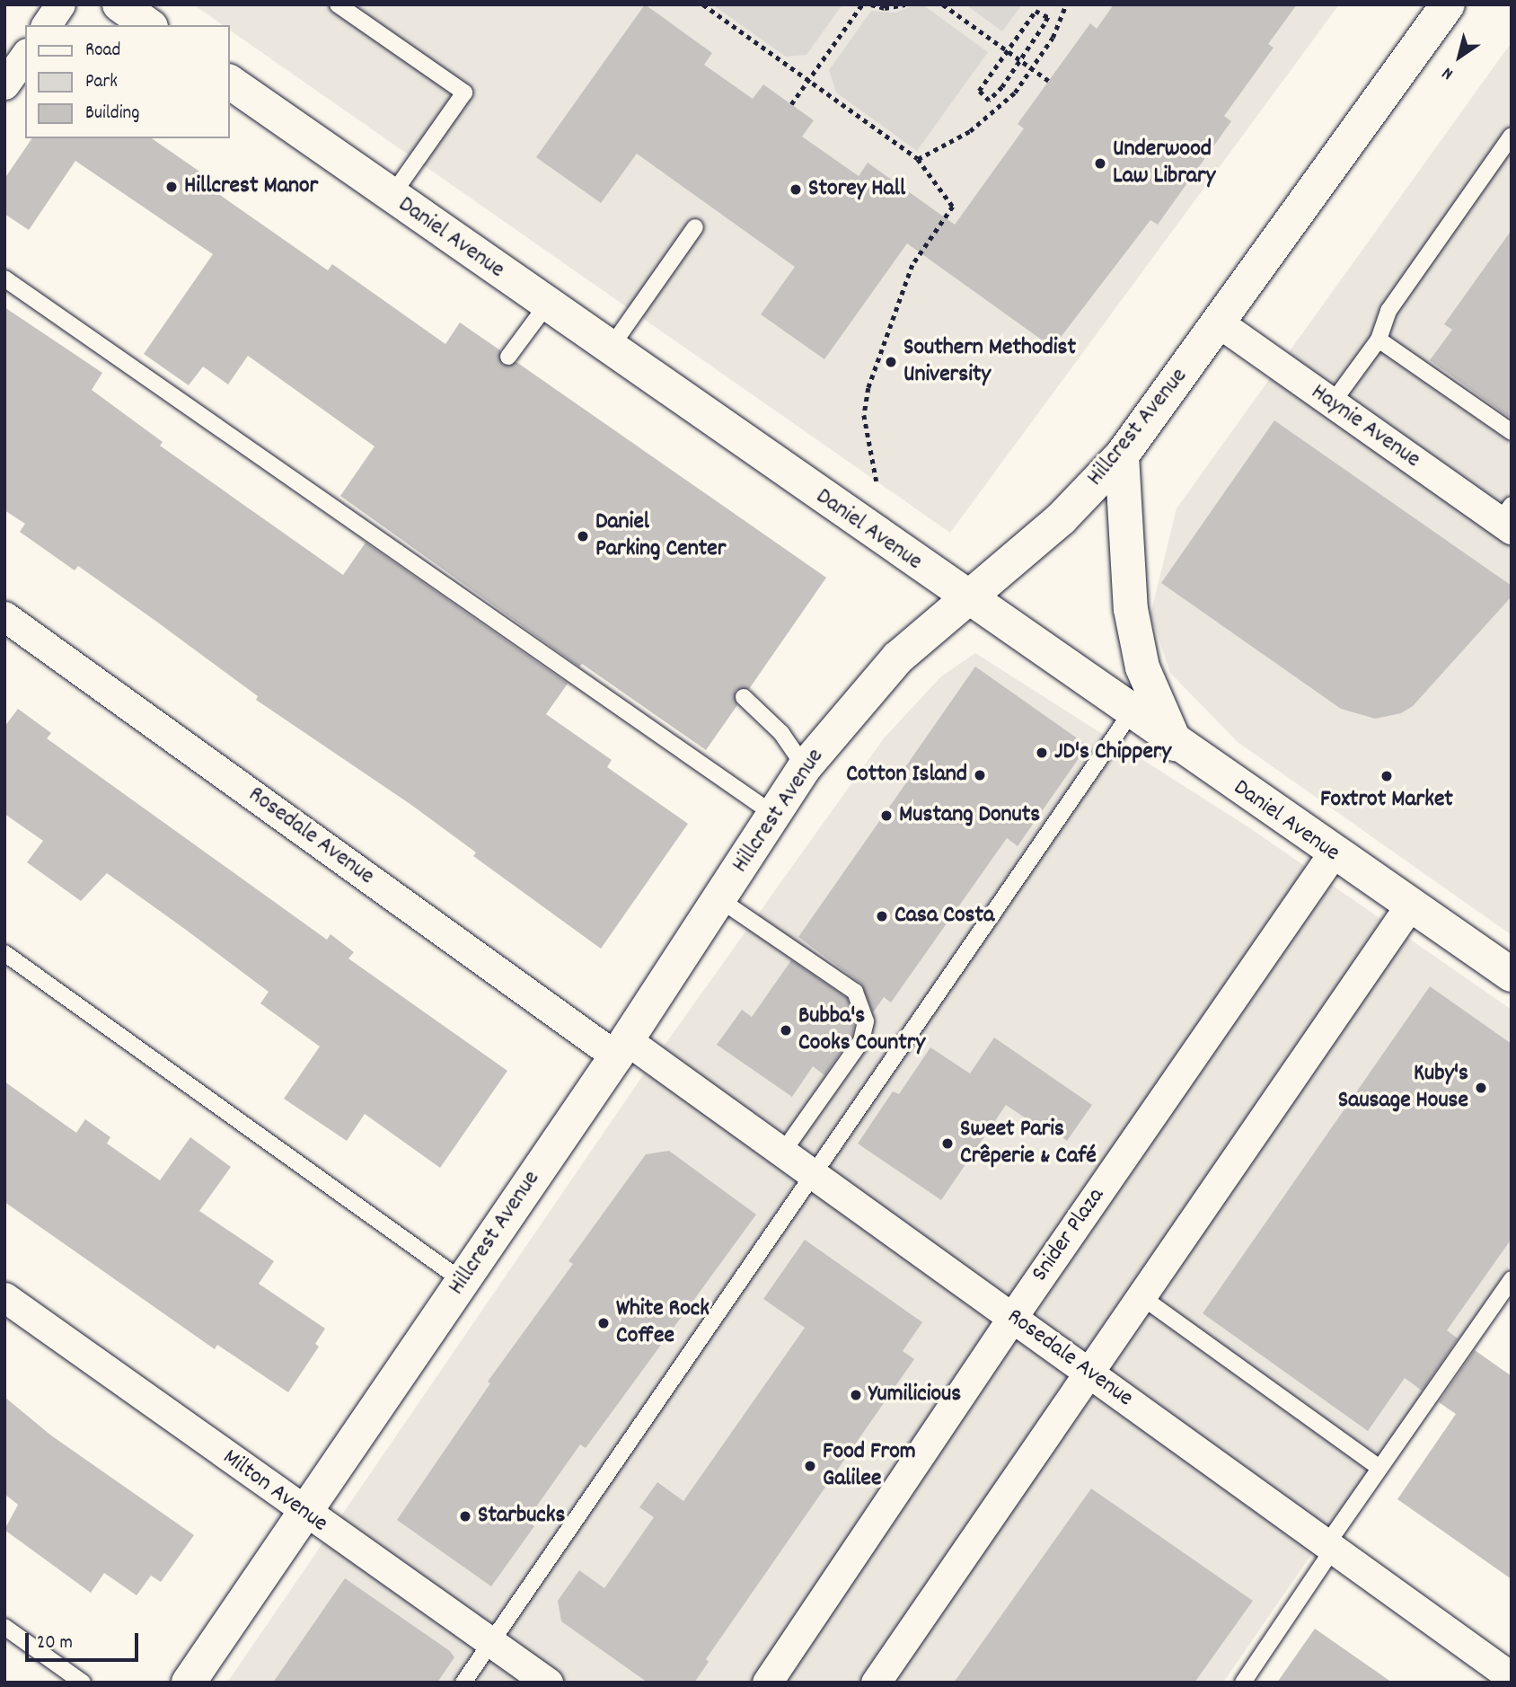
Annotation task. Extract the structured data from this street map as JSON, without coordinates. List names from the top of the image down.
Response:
{
  "streets": {
    "street": [
      "Daniel Avenue",
      "Haynie Avenue",
      "Hillcrest Avenue",
      "Rosedale Avenue",
      "Snider Plaza",
      "Milton Avenue"
    ]
  },
  "crossings": [
    ["Daniel Avenue", "Hillcrest Avenue"],
    ["Daniel Avenue", "Snider Plaza"],
    ["Haynie Avenue", "Hillcrest Avenue"],
    ["Hillcrest Avenue", "Rosedale Avenue"],
    ["Hillcrest Avenue", "Milton Avenue"],
    ["Rosedale Avenue", "Snider Plaza"]
  ],
  "places": [
    "Underwood Law Library",
    "Hillcrest Manor",
    "Storey Hall",
    "Southern Methodist University",
    "Daniel Parking Center",
    "JD's Chippery",
    "Cotton Island",
    "Foxtrot Market",
    "Mustang Donuts",
    "Casa Costa",
    "Bubba's Cooks Country",
    "Kuby's Sausage House",
    "Sweet Paris Crêperie & Café",
    "White Rock Coffee",
    "Yumilicious",
    "Food From Galilee",
    "Starbucks"
  ],
  "legend": ["Road", "Park", "Building"],
  "scale_bar": "20 m",
  "north": "bottom left"
}
